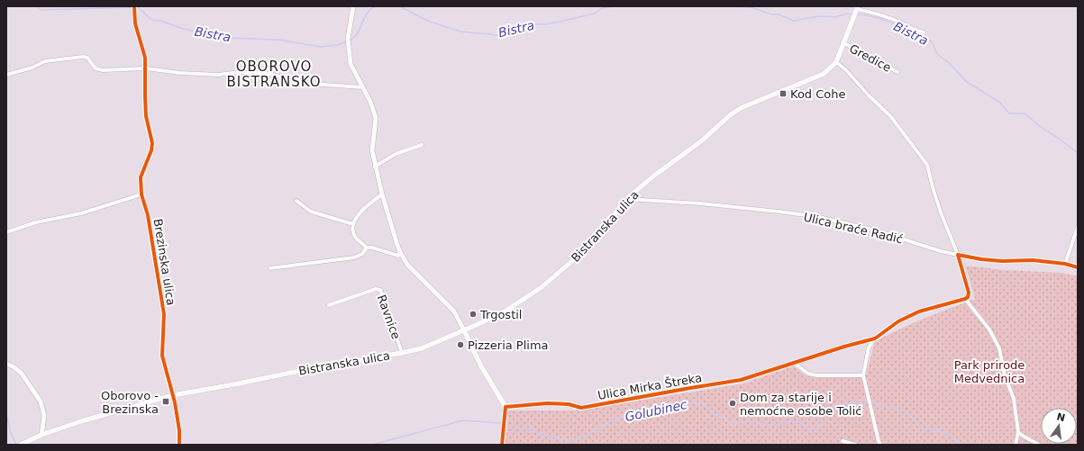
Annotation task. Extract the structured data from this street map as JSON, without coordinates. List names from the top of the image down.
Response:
{
  "streets": {
    "main road": ["Bistranska ulica"],
    "street": [
      "Gredice",
      "Ulica braće Radić",
      "Brezinska ulica",
      "Ravnice",
      "Ulica Mirka Štreka"
    ]
  },
  "crossings": [
    ["Gredice", "Bistranska ulica"],
    ["Bistranska ulica", "Ulica braće Radić"],
    ["Bistranska ulica", "Brezinska ulica"],
    ["Bistranska ulica", "Ravnice"]
  ],
  "districts": ["OBOROVO BISTRANSKO"],
  "water": ["Bistra", "Golubinec"],
  "parks": ["Park prirode Medvednica"],
  "places": {
    "transit": ["Kod Cohe", "Oborovo - Brezinska"],
    "other": ["Trgostil", "Pizzeria Plima", "Dom za starije i nemoćne osobe Tolić"]
  },
  "north": "top"
}
